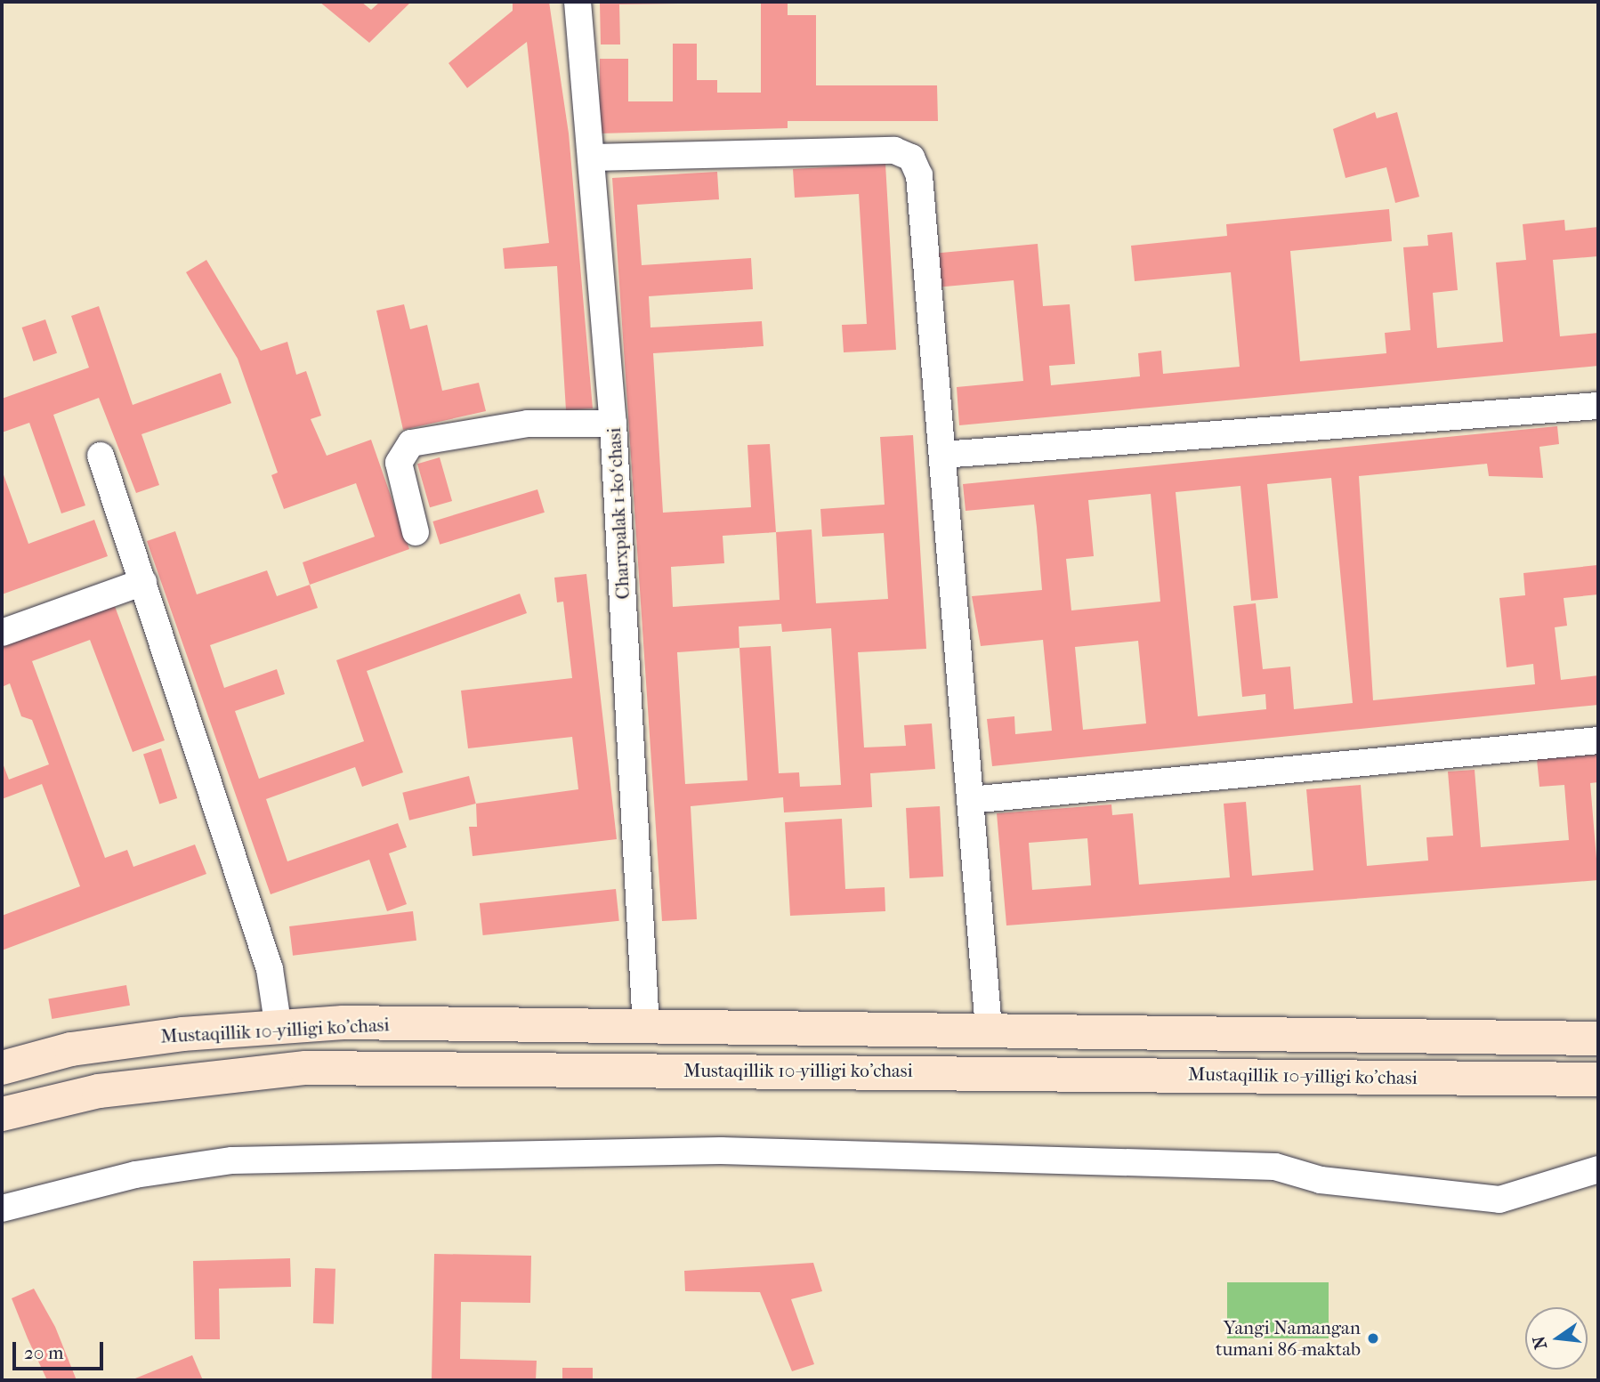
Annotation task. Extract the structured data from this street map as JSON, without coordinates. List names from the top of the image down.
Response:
{
  "streets": {
    "main road": ["Mustaqillik 10-yilligi ko'chasi"],
    "street": ["Charxpalak 1-koʻchasi"]
  },
  "crossings": [
    ["Charxpalak 1-koʻchasi", "Mustaqillik 10-yilligi ko'chasi"]
  ],
  "places": ["Yangi Namangan tumani 86-maktab"],
  "scale_bar": "20 m",
  "north": "left"
}
